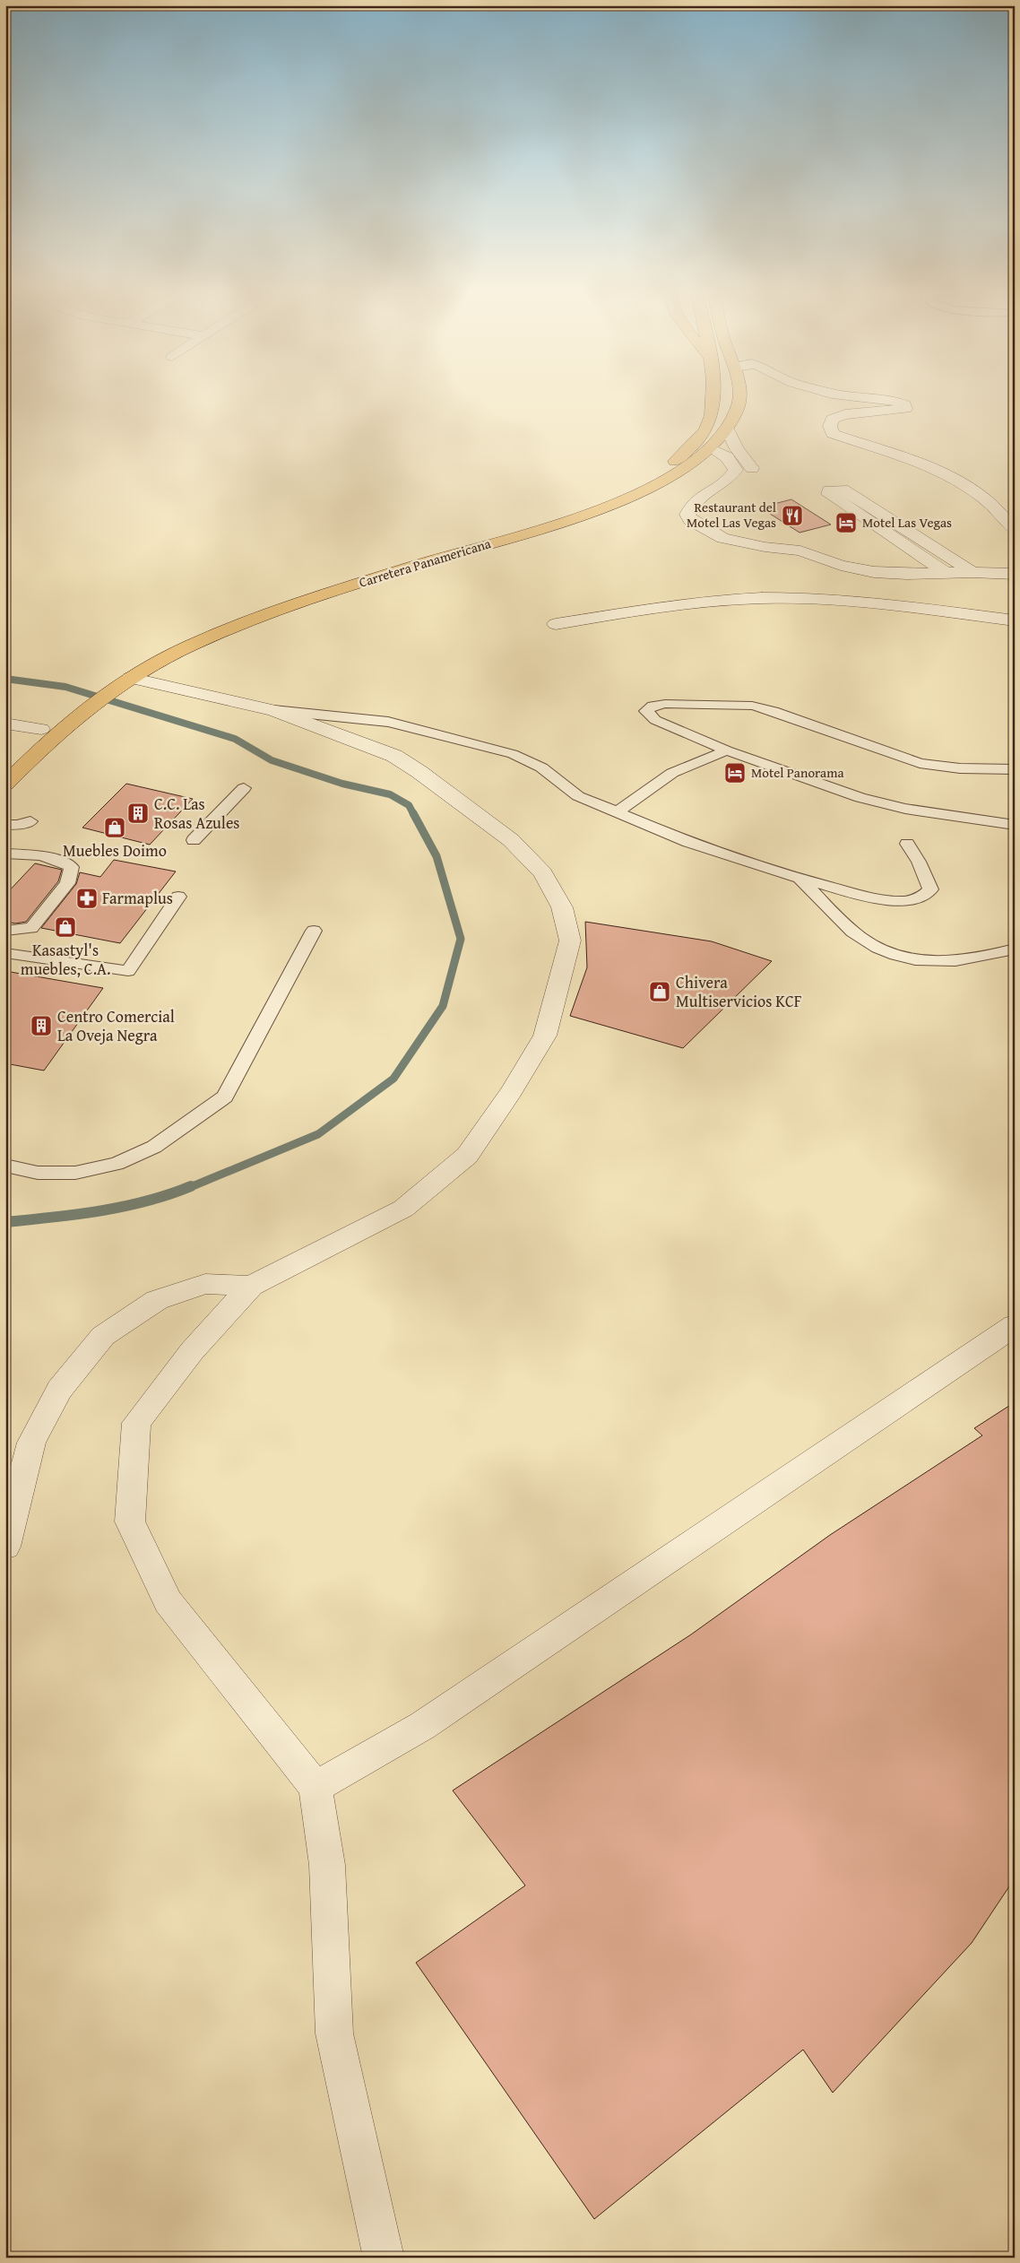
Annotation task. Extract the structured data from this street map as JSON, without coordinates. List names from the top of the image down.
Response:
{
  "streets": {
    "main road": ["Carretera Panamericana"]
  },
  "places": {
    "restaurant": ["Restaurant del Motel Las Vegas"],
    "hotel": ["Motel Las Vegas", "Motel Panorama"],
    "building": ["C.C. Las Rosas Azules", "Centro Comercial La Oveja Negra"],
    "shop": ["Muebles Doimo", "Kasastyl's muebles, C.A.", "Chivera Multiservicios KCF"],
    "pharmacy": ["Farmaplus"]
  }
}
